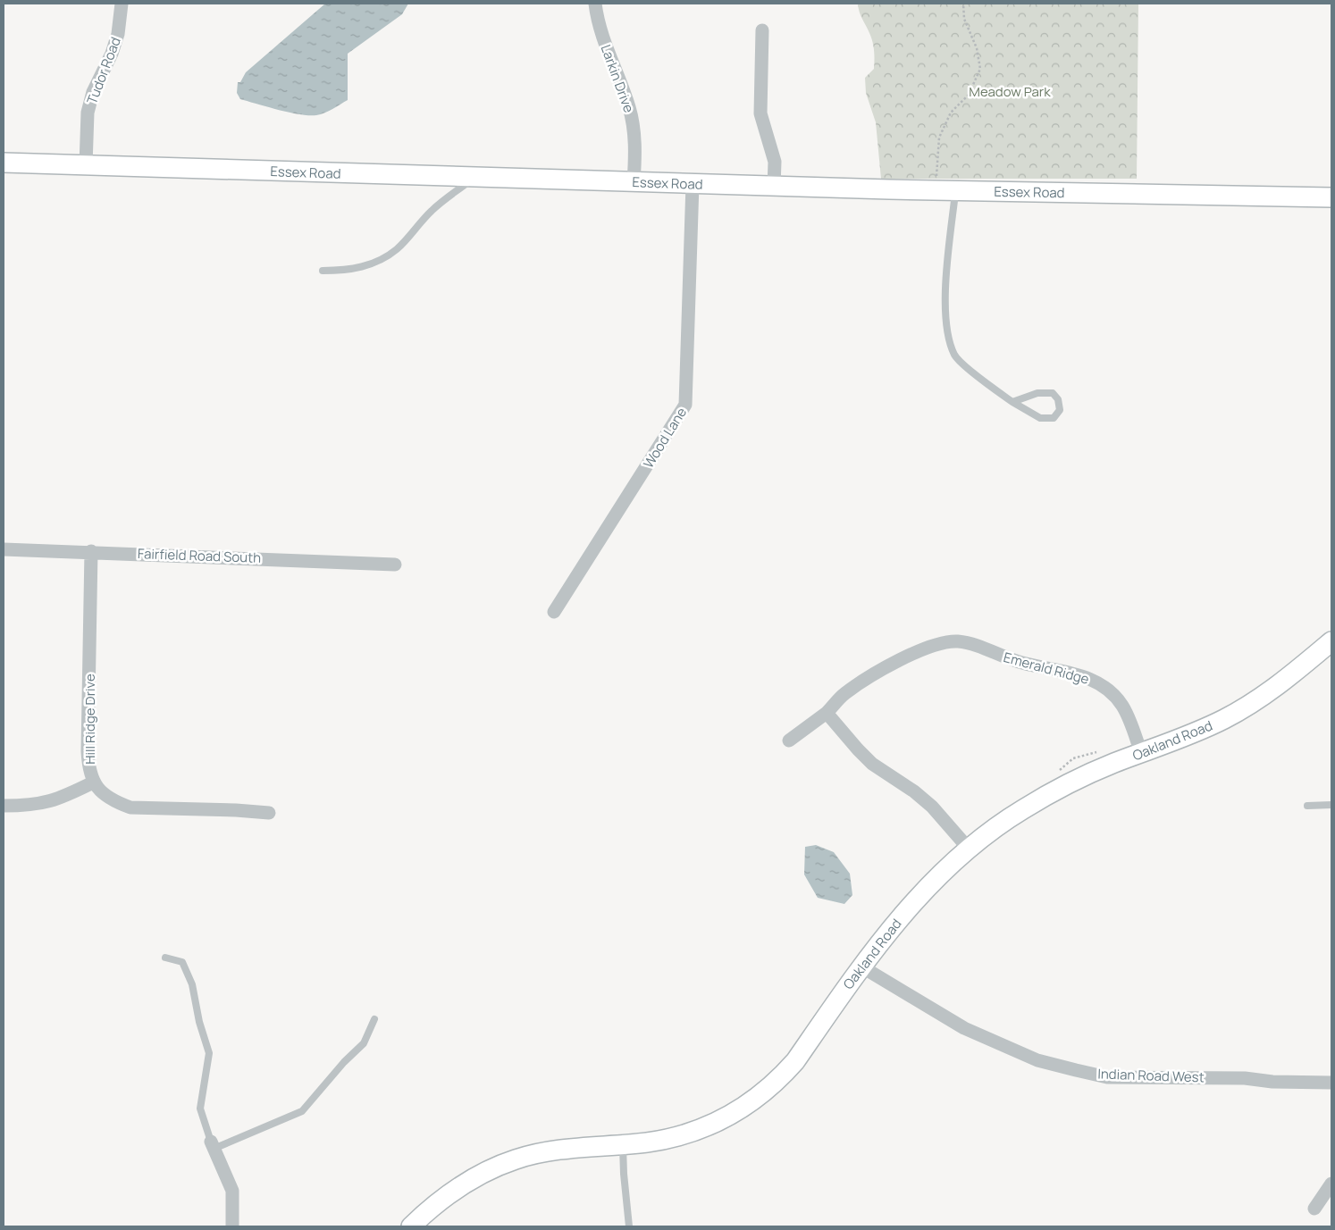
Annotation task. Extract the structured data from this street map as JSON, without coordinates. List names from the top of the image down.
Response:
{
  "streets": {
    "street": [
      "Tudor Road",
      "Larkin Drive",
      "Essex Road",
      "Wood Lane",
      "Fairfield Road South",
      "Emerald Ridge",
      "Hill Ridge Drive",
      "Oakland Road",
      "Indian Road West"
    ]
  },
  "crossings": [
    ["Tudor Road", "Essex Road"],
    ["Larkin Drive", "Essex Road"],
    ["Essex Road", "Wood Lane"],
    ["Fairfield Road South", "Hill Ridge Drive"],
    ["Emerald Ridge", "Oakland Road"],
    ["Oakland Road", "Indian Road West"]
  ],
  "parks": ["Meadow Park"]
}
